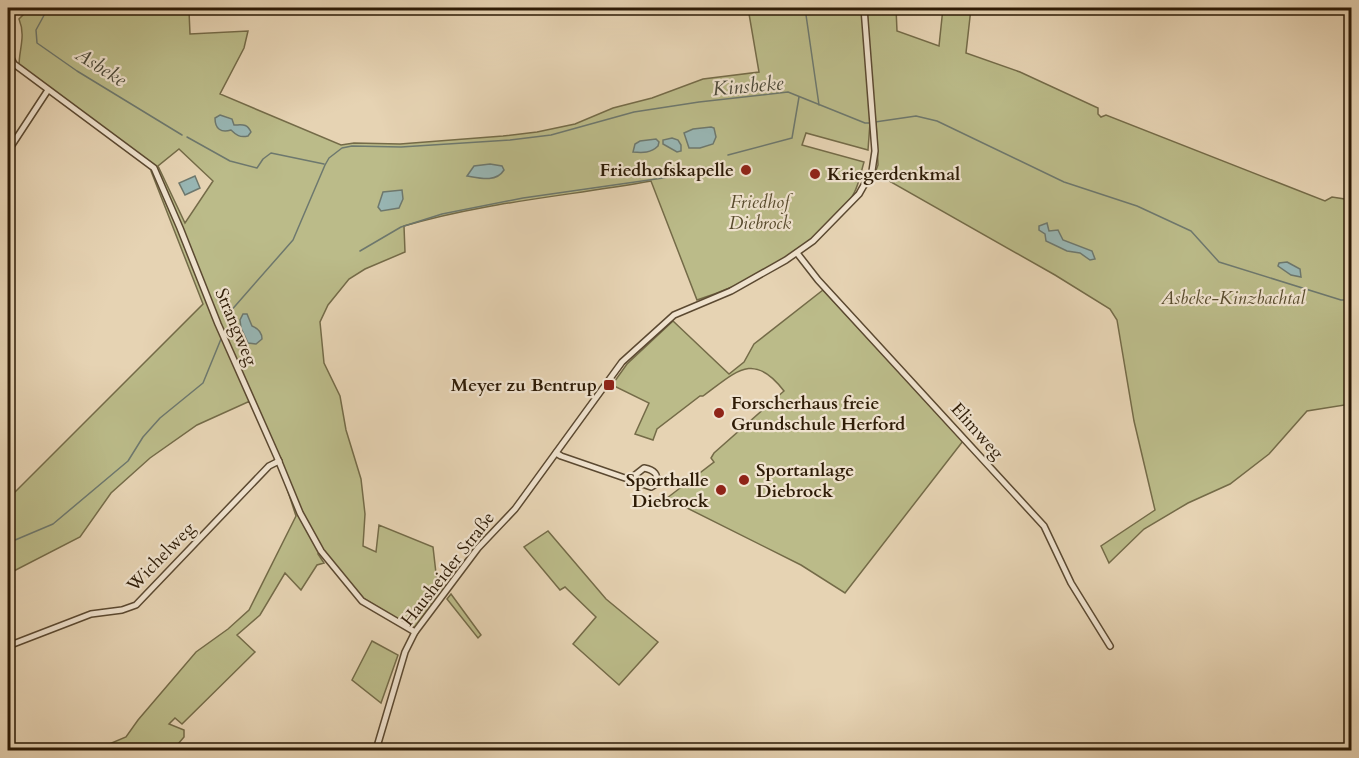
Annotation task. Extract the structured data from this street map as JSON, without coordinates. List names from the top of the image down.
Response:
{
  "streets": {
    "street": [
      "Strangweg",
      "Elimweg",
      "Wichelweg",
      "Hausheider Straße"
    ]
  },
  "crossings": [
    ["Strangweg", "Wichelweg"],
    ["Strangweg", "Hausheider Straße"],
    ["Elimweg", "Hausheider Straße"]
  ],
  "water": ["Asbeke", "Kinsbeke"],
  "parks": ["Friedhof Diebrock", "Asbeke-Kinzbachtal"],
  "places": {
    "other": [
      "Friedhofskapelle",
      "Kriegerdenkmal",
      "Forscherhaus freie Grundschule Herford",
      "Sportanlage Diebrock",
      "Sporthalle Diebrock"
    ],
    "transit": ["Meyer zu Bentrup"]
  }
}
